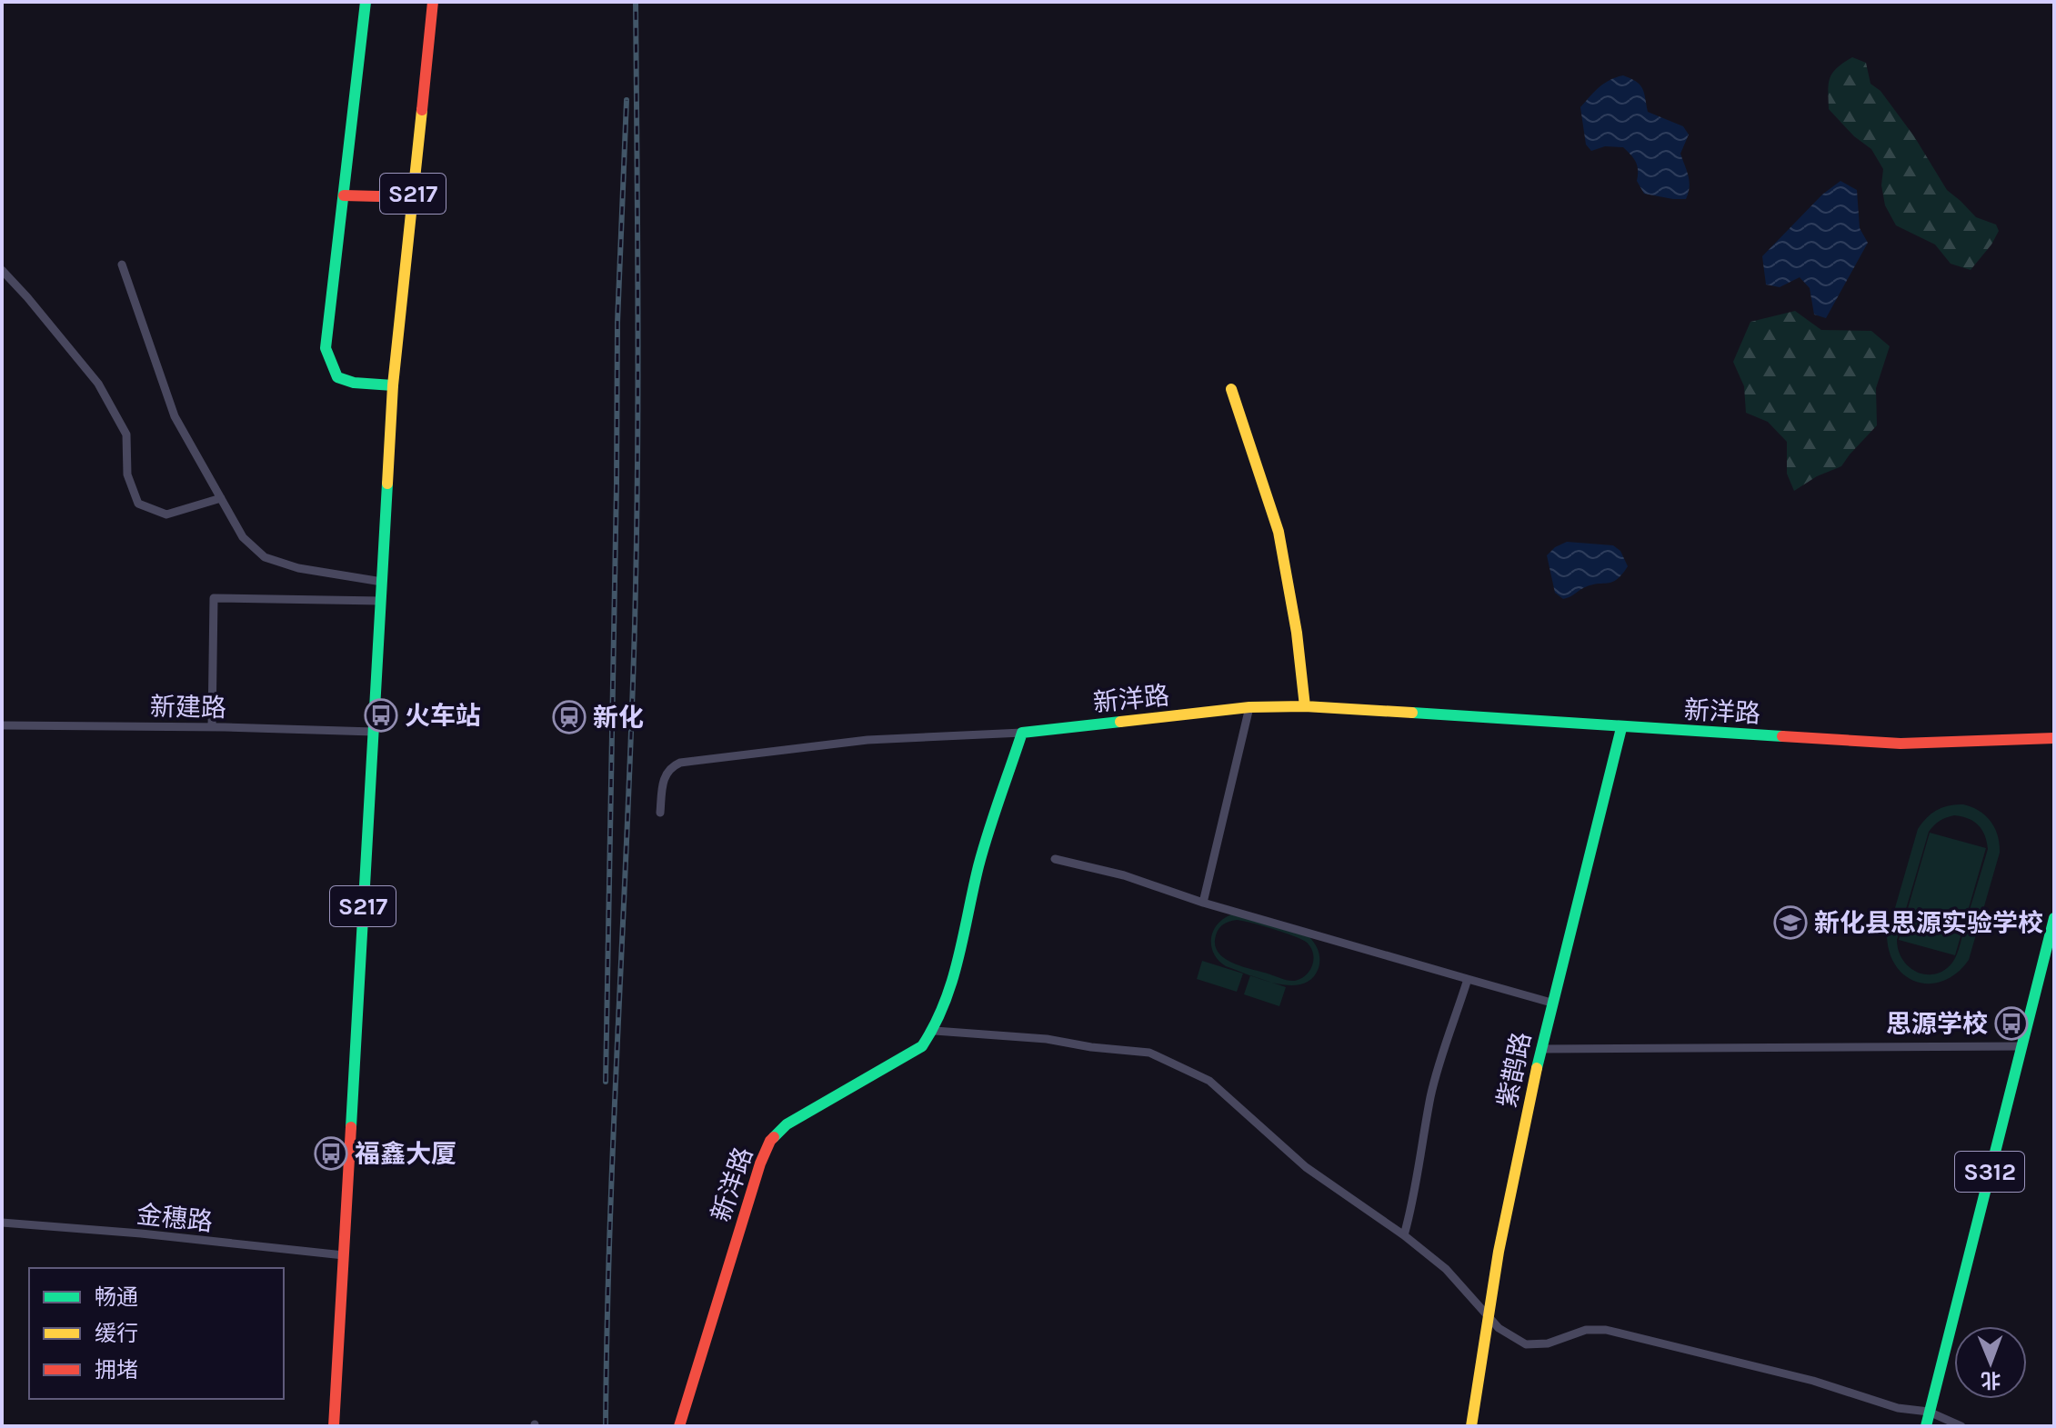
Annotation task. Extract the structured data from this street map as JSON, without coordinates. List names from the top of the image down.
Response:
{
  "streets": {
    "street": [
      "S217",
      "新洋路",
      "新建路",
      "紫鹊路",
      "S312",
      "金穗路"
    ]
  },
  "crossings": [
    ["S217", "新建路"],
    ["S217", "金穗路"],
    ["新洋路", "紫鹊路"]
  ],
  "places": {
    "bus stop": ["火车站", "思源学校", "福鑫大厦"],
    "station": ["新化"],
    "school or university": ["新化县思源实验学校"]
  },
  "legend": ["畅通", "缓行", "拥堵"],
  "north": "bottom"
}
